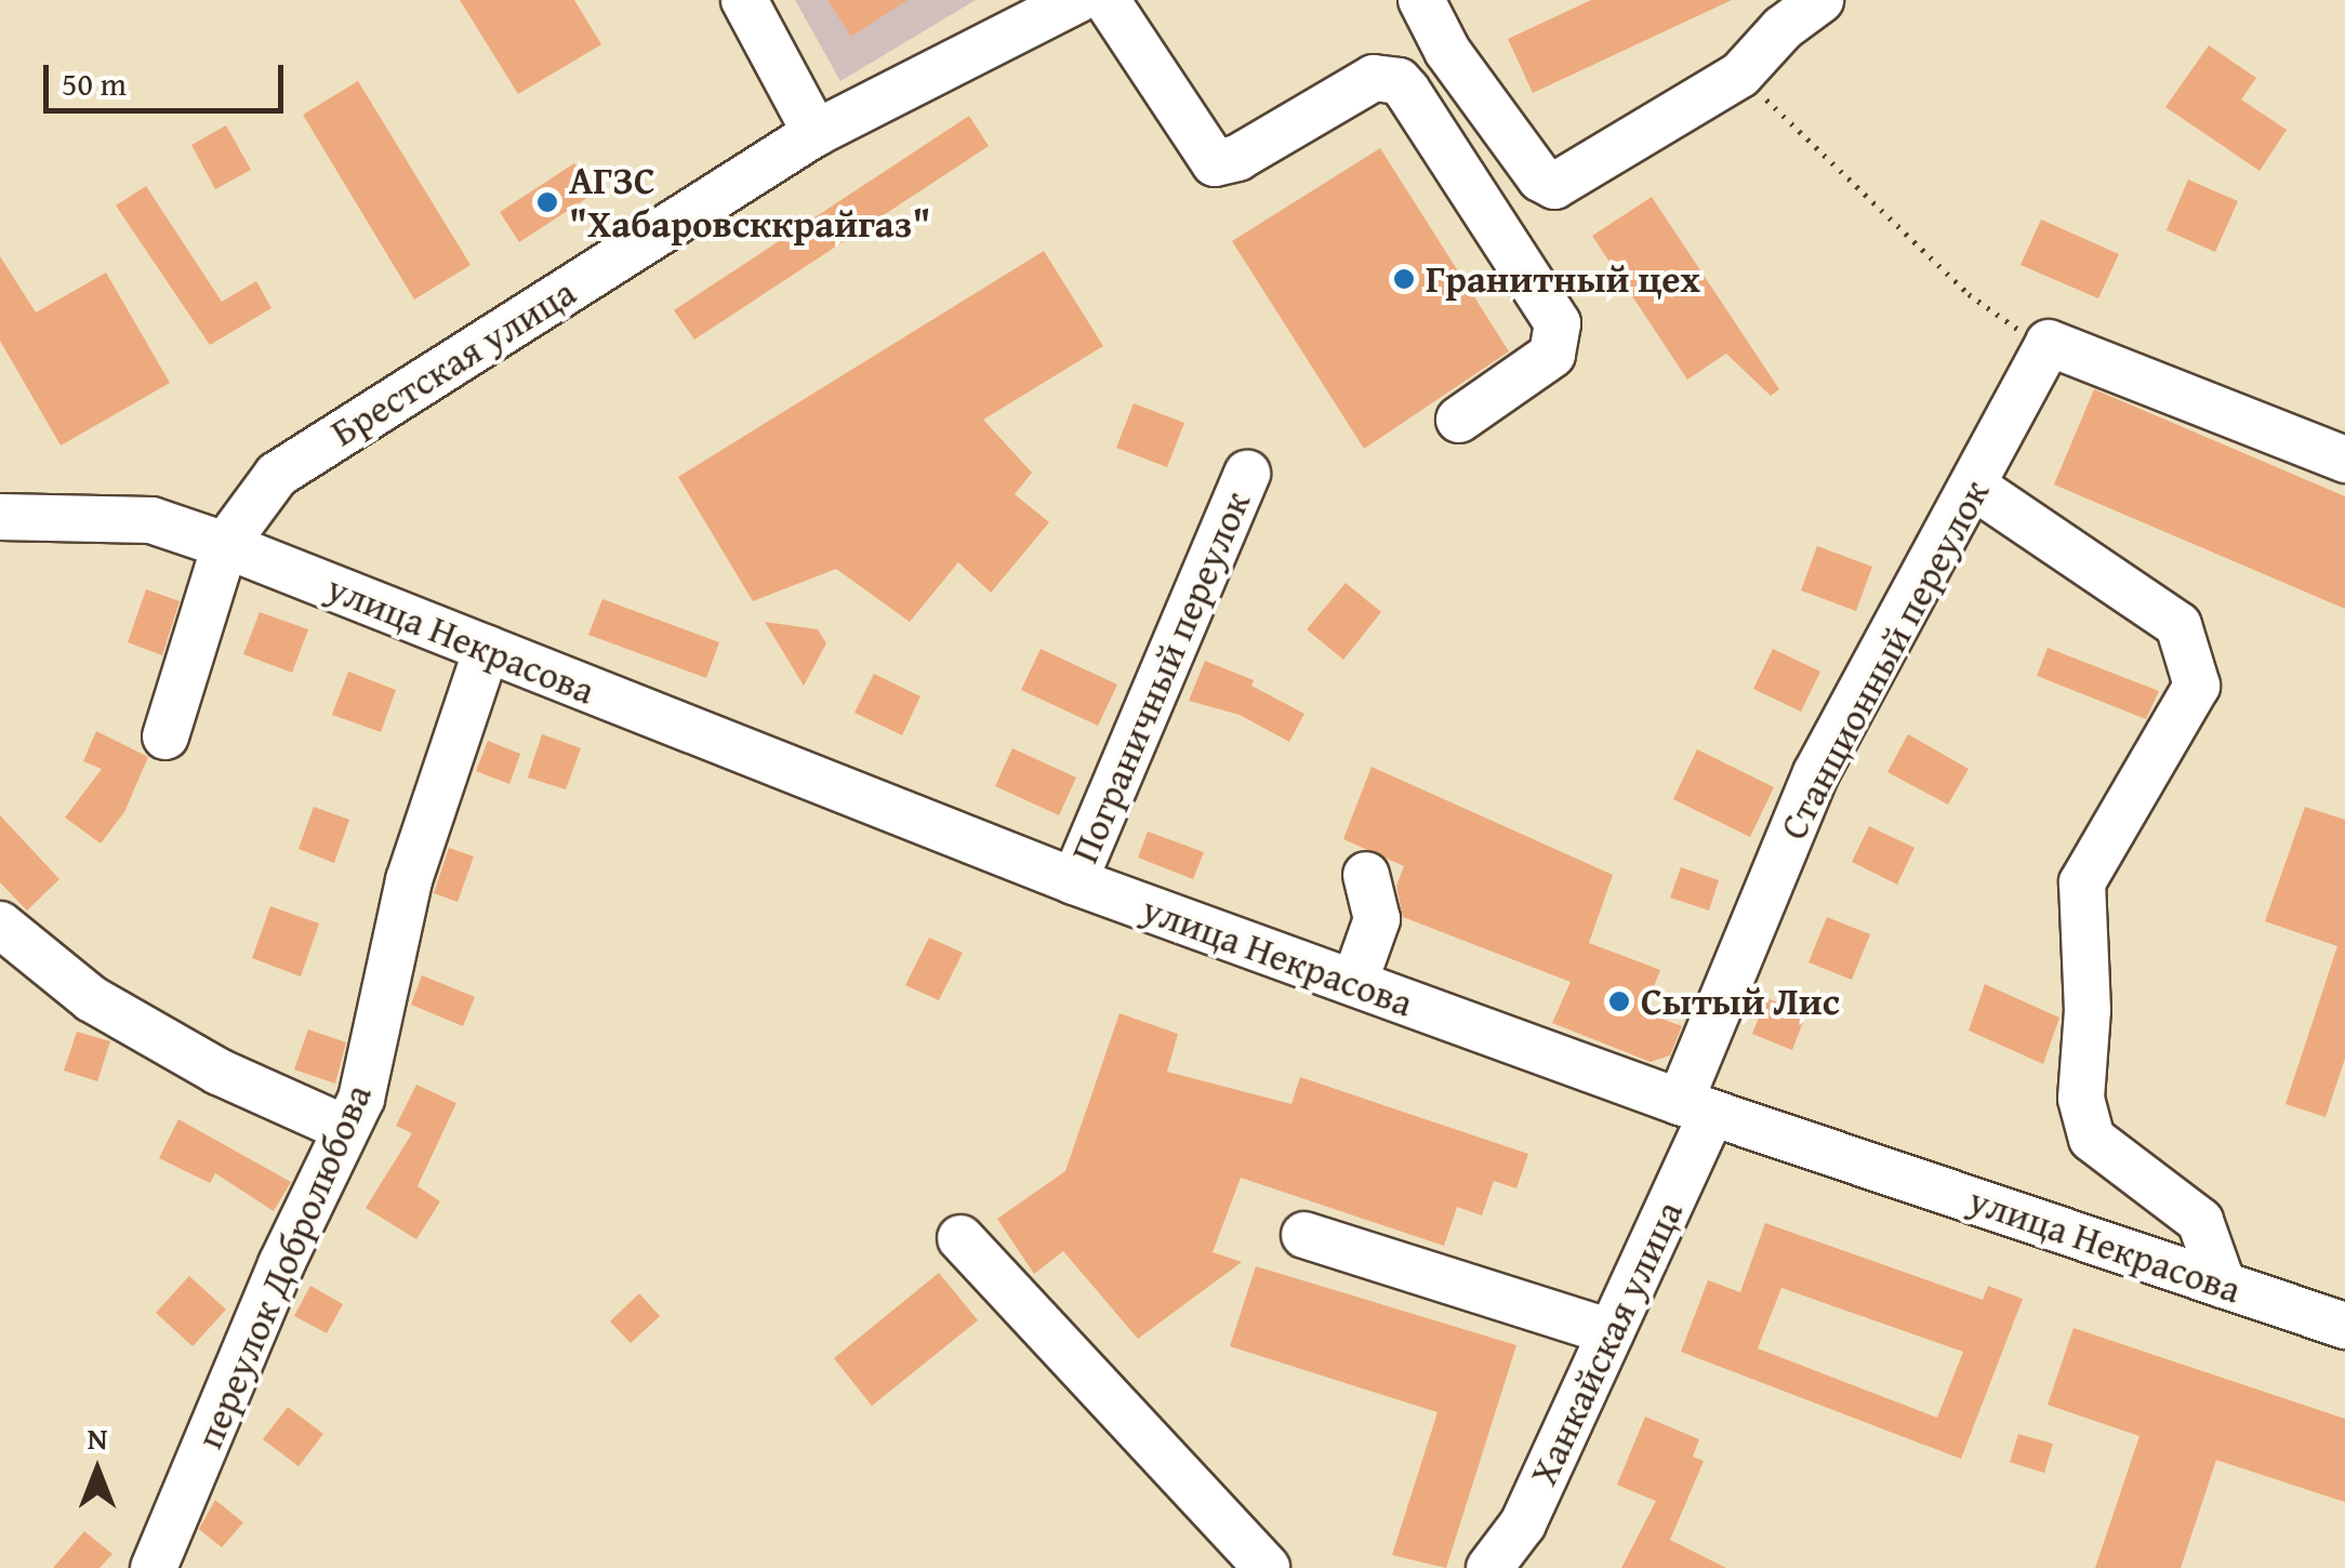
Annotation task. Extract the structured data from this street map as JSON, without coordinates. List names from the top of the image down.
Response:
{
  "streets": {
    "street": [
      "Брестская улица",
      "улица Некрасова",
      "Станционный переулок",
      "Пограничный переулок",
      "переулок Добролюбова",
      "Ханкайская улица"
    ]
  },
  "crossings": [
    ["Брестская улица", "улица Некрасова"],
    ["улица Некрасова", "Станционный переулок"],
    ["улица Некрасова", "Пограничный переулок"],
    ["улица Некрасова", "переулок Добролюбова"],
    ["улица Некрасова", "Ханкайская улица"],
    ["Станционный переулок", "Ханкайская улица"]
  ],
  "places": ["АГЗС \"Хабаровсккрайгаз\"", "Гранитный цех", "Сытый Лис"],
  "scale_bar": "50 m",
  "north": "top"
}
